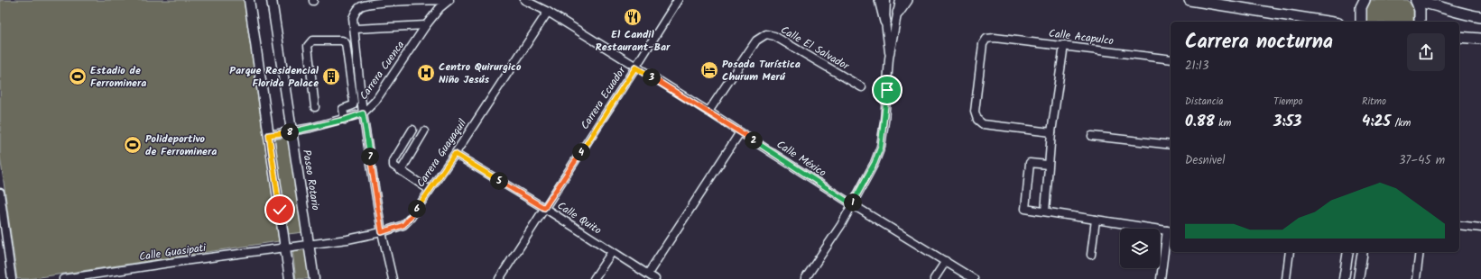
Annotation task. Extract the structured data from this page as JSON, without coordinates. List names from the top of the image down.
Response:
{
  "streets": {
    "street": [
      "Calle Acapulco",
      "Calle El Salvador",
      "Carrera Cuenca",
      "Carrera Ecuador",
      "Carrera Guayaquil",
      "Calle México",
      "Paseo Rotario",
      "Calle Quito",
      "Calle Guasipati"
    ]
  },
  "crossings": [
    ["Calle El Salvador", "Calle México"],
    ["Carrera Cuenca", "Paseo Rotario"],
    ["Carrera Ecuador", "Calle México"],
    ["Carrera Ecuador", "Calle Quito"],
    ["Carrera Guayaquil", "Calle México"],
    ["Carrera Guayaquil", "Paseo Rotario"],
    ["Carrera Guayaquil", "Calle Quito"],
    ["Carrera Guayaquil", "Calle Guasipati"],
    ["Paseo Rotario", "Calle Guasipati"]
  ],
  "places": {
    "restaurant": ["El Candil Restaurant-Bar"],
    "hotel": ["Posada Turística Churum Merú"],
    "hospital": ["Centro Quirurgico Niño Jesús"],
    "sports": ["Estadio de Ferrominera", "Polideportivo de Ferrominera"],
    "building": ["Parque Residencial Florida Palace"]
  },
  "page": {
    "heading": ["Carrera nocturna", "21:13"],
    "pins": [
      "3",
      "8",
      "2",
      "4",
      "7",
      "5",
      "1",
      "6"
    ],
    "stats": [
      ["Distancia", "0.88 km"],
      ["Tiempo", "3:53"],
      ["Ritmo", "4:25 /km"]
    ],
    "chart": ["Desnivel", "37–45 m"]
  }
}
